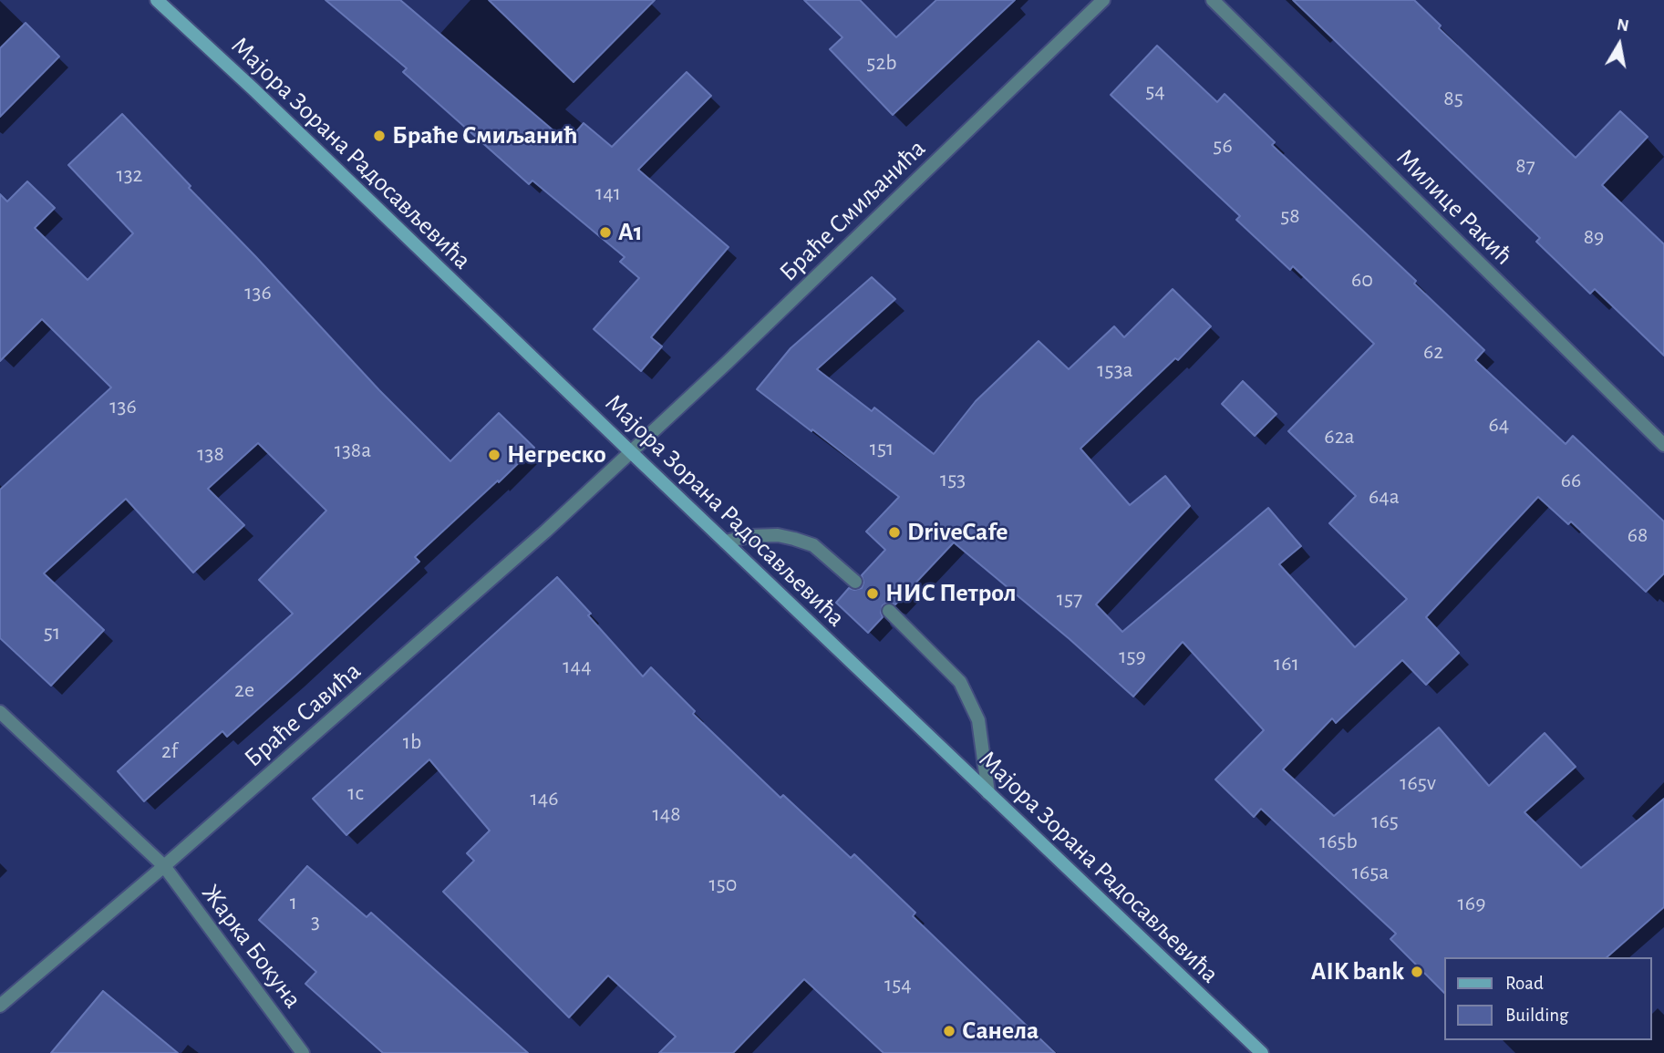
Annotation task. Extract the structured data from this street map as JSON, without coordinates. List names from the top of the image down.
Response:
{
  "streets": {
    "main road": ["Мајора Зорана Радосављевића"],
    "street": [
      "Милице Ракић",
      "Браће Смиљанића",
      "Браће Савића",
      "Жарка Бокуна"
    ]
  },
  "crossings": [
    ["Мајора Зорана Радосављевића", "Браће Смиљанића"],
    ["Мајора Зорана Радосављевића", "Браће Савића"],
    ["Браће Смиљанића", "Браће Савића"],
    ["Браће Савића", "Жарка Бокуна"]
  ],
  "places": [
    "Браће Смиљанић",
    "A1",
    "Негреско",
    "DriveCafe",
    "НИС Петрол",
    "AIK bank",
    "Санела"
  ],
  "house_numbers": [
    "52b",
    "54",
    "85",
    "56",
    "87",
    "132",
    "141",
    "58",
    "89",
    "60",
    "136",
    "62",
    "153a",
    "136",
    "64",
    "62a",
    "151",
    "138a",
    "138",
    "153",
    "66",
    "64a",
    "68",
    "157",
    "51",
    "159",
    "161",
    "144",
    "2e",
    "1b",
    "2f",
    "165v",
    "1c",
    "146",
    "148",
    "165",
    "165b",
    "165a",
    "150",
    "1",
    "169",
    "3",
    "154"
  ],
  "legend": ["Road", "Building"],
  "north": "top"
}
